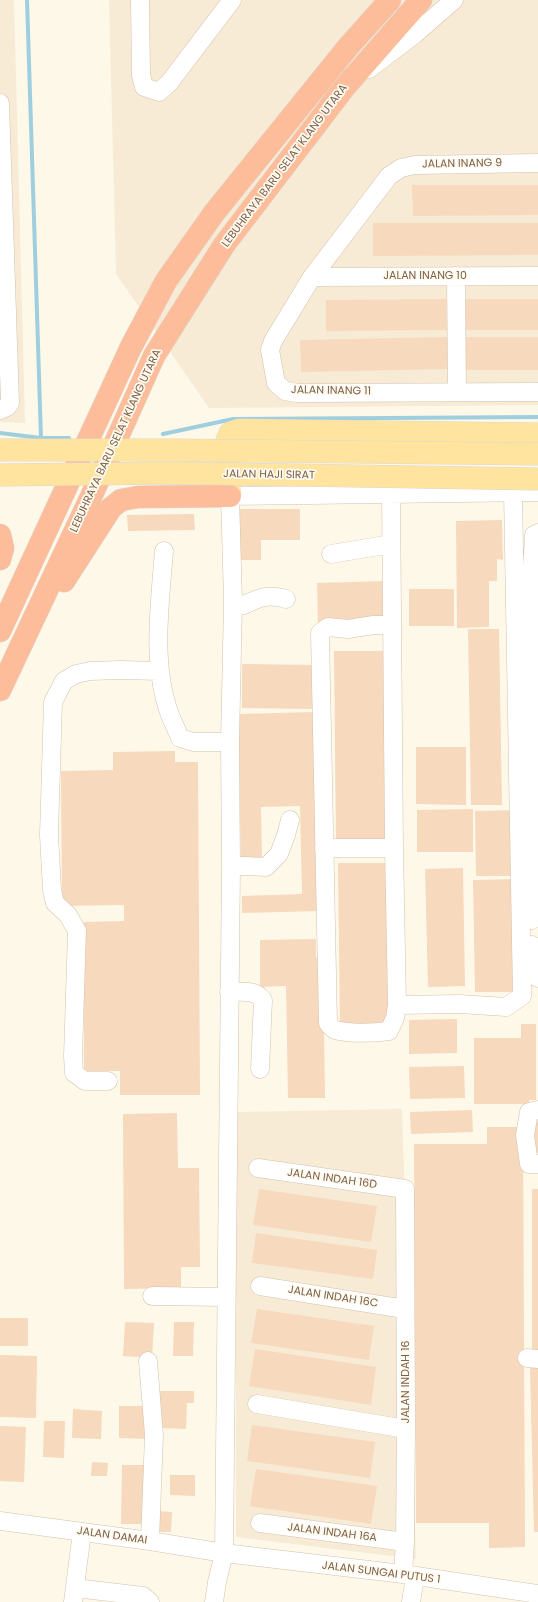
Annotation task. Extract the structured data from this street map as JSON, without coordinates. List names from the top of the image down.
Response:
{
  "streets": {
    "highway": ["LEBUHRAYA BARU SELAT KLANG UTARA"],
    "main road": ["JALAN HAJI SIRAT"],
    "street": [
      "JALAN INANG 9",
      "JALAN INANG 10",
      "JALAN INANG 11",
      "JALAN INDAH 16D",
      "JALAN INDAH 16C",
      "JALAN INDAH 16",
      "JALAN INDAH 16A",
      "JALAN DAMAI",
      "JALAN SUNGAI PUTUS 1"
    ]
  },
  "crossings": [
    ["JALAN INANG 9", "JALAN INANG 11"],
    ["JALAN INANG 10", "JALAN INANG 11"],
    ["JALAN INDAH 16D", "JALAN INDAH 16"],
    ["JALAN INDAH 16C", "JALAN INDAH 16"],
    ["JALAN INDAH 16", "JALAN INDAH 16A"],
    ["JALAN INDAH 16", "JALAN SUNGAI PUTUS 1"],
    ["JALAN DAMAI", "JALAN SUNGAI PUTUS 1"]
  ]
}
